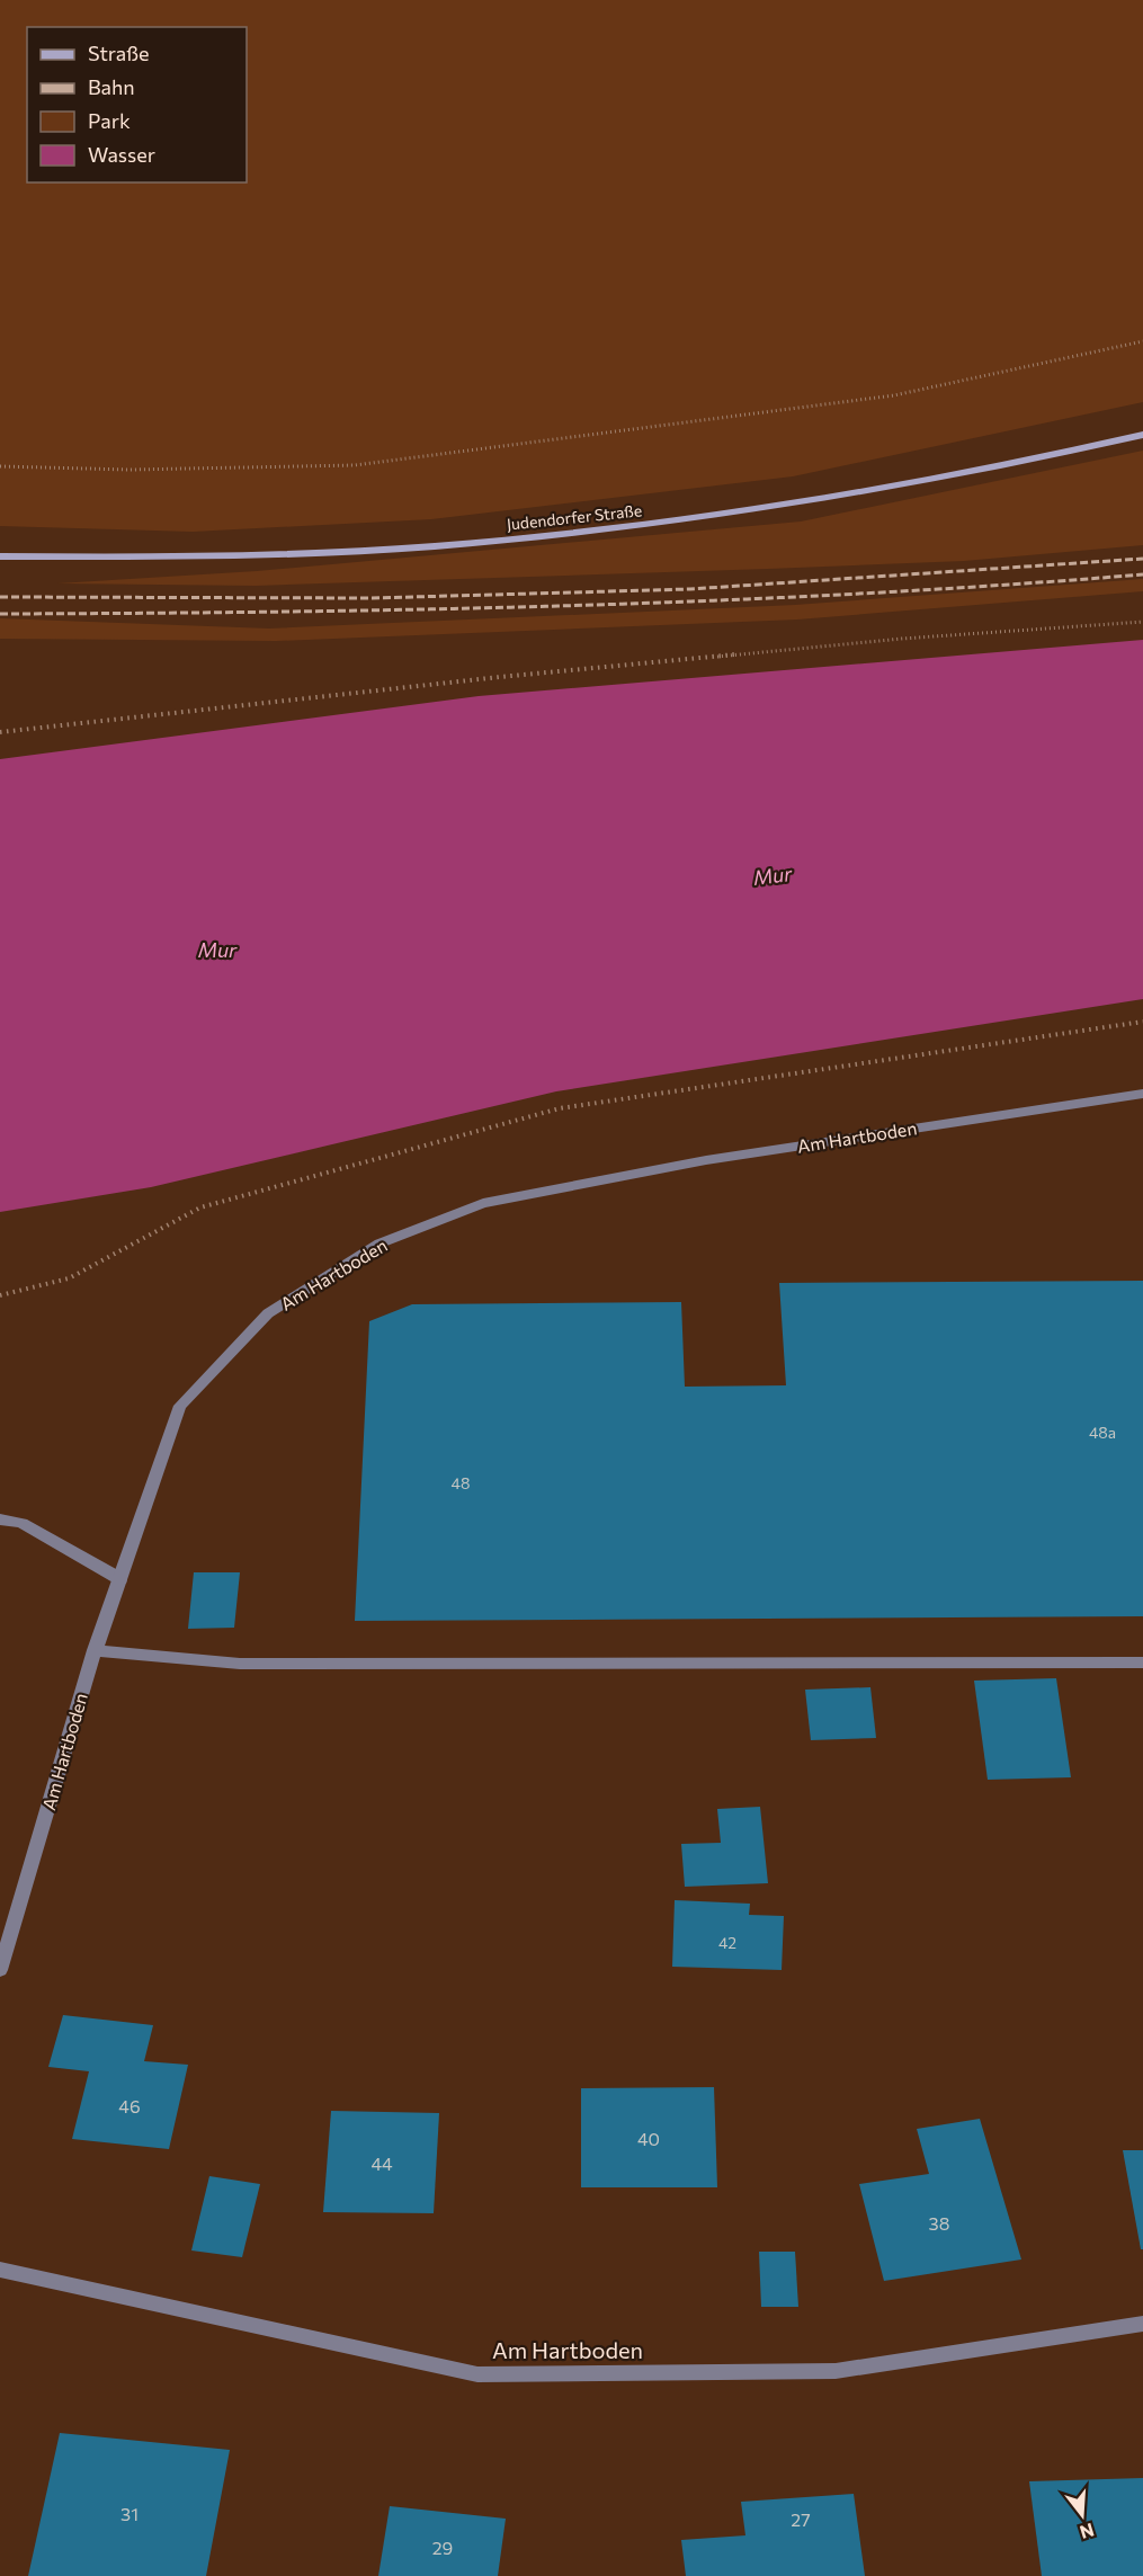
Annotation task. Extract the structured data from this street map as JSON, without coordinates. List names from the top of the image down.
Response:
{
  "streets": {
    "main road": ["Judendorfer Straße"],
    "street": ["Am Hartboden"]
  },
  "water": ["Mur"],
  "house_numbers": [
    "48a",
    "48",
    "42",
    "46",
    "40",
    "44",
    "38",
    "31",
    "27",
    "29"
  ],
  "legend": [
    "Straße",
    "Bahn",
    "Park",
    "Wasser"
  ],
  "north": "bottom"
}
